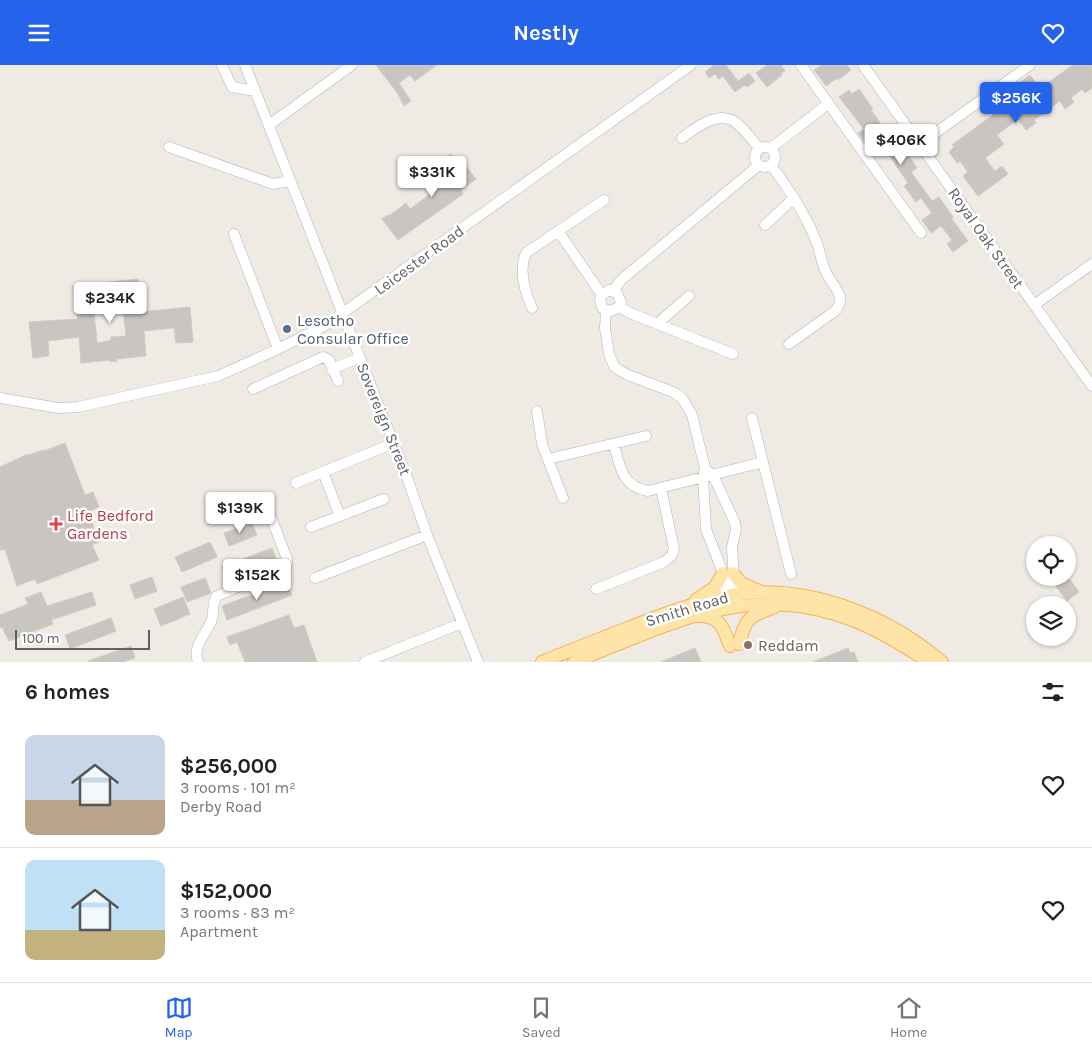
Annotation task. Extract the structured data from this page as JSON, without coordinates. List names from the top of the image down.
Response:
{
  "streets": {
    "main road": ["Smith Road"],
    "street": ["Royal Oak Street", "Leicester Road", "Sovereign Street"]
  },
  "crossings": [
    ["Leicester Road", "Sovereign Street"]
  ],
  "places": {
    "other": ["Lesotho Consular Office", "Reddam"],
    "health": ["Life Bedford Gardens"]
  },
  "scale_bar": "100 m",
  "page": {
    "header": "Nestly",
    "price": [
      "$256K",
      "$406K",
      "$331K",
      "$234K",
      "$139K",
      "$152K"
    ],
    "scale": "100 m",
    "heading": "6 homes",
    "list": [
      {
        "name": "$256,000",
        "note": "3 rooms · 101 m² · Derby Road"
      },
      {
        "name": "$152,000",
        "note": "3 rooms · 83 m² · Apartment"
      }
    ],
    "tabs": ["Map", "Saved", "Home"]
  }
}
